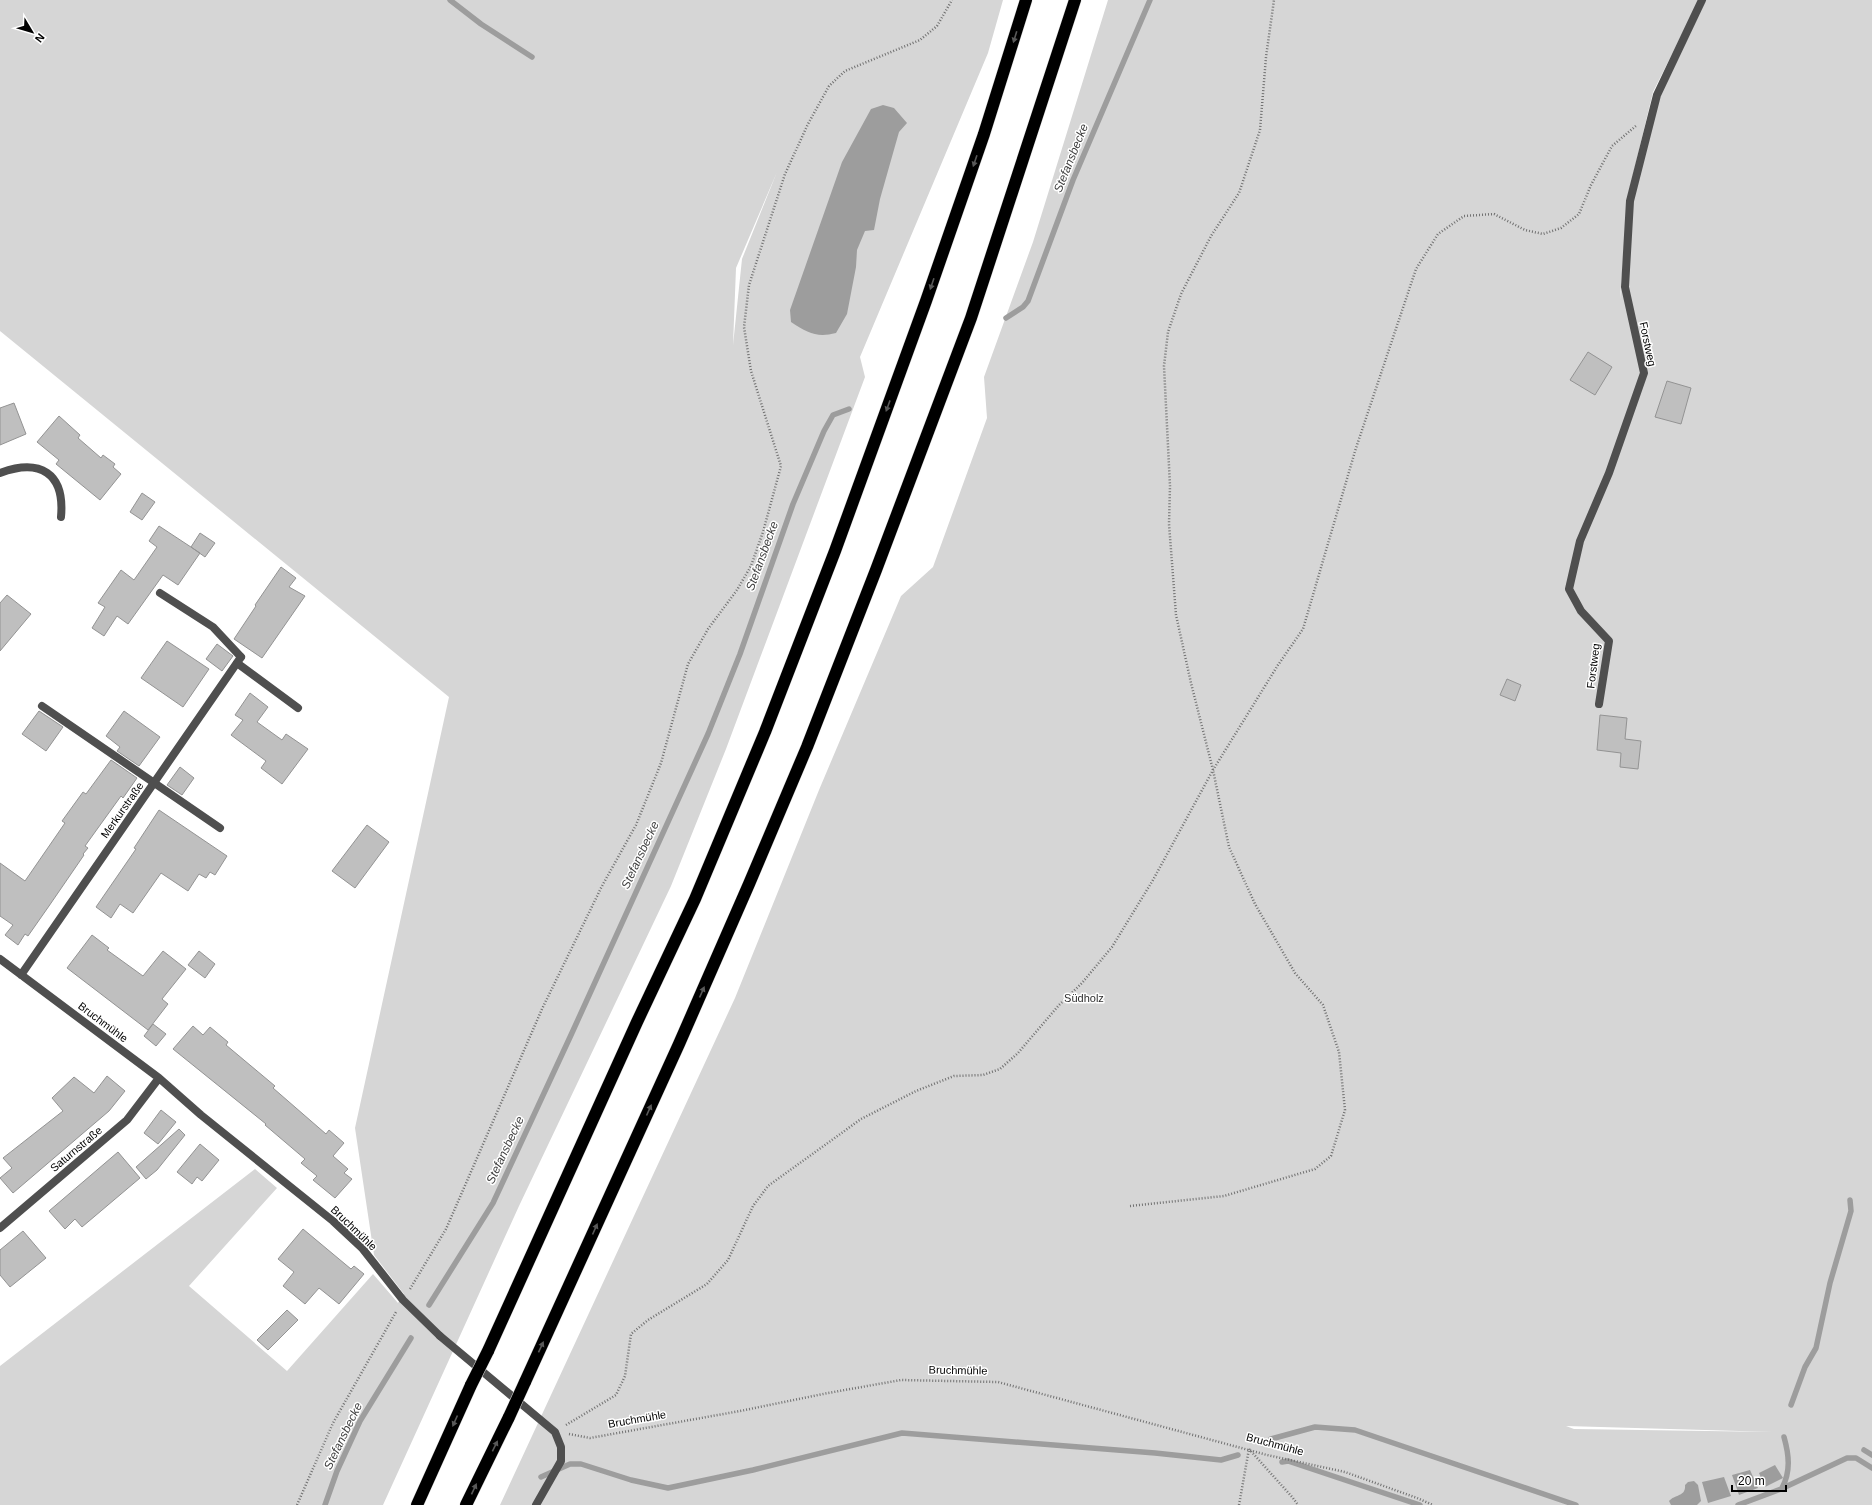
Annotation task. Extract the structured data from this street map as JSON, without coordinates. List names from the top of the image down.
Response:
{
  "streets": {
    "street": [
      "Forstweg",
      "Merkurstraße",
      "Bruchmühle",
      "Saturnstraße"
    ]
  },
  "crossings": [
    ["Merkurstraße", "Bruchmühle"],
    ["Bruchmühle", "Saturnstraße"]
  ],
  "water": ["Stefansbecke"],
  "parks": ["Südholz"],
  "scale_bar": "20 m",
  "north": "bottom right"
}
